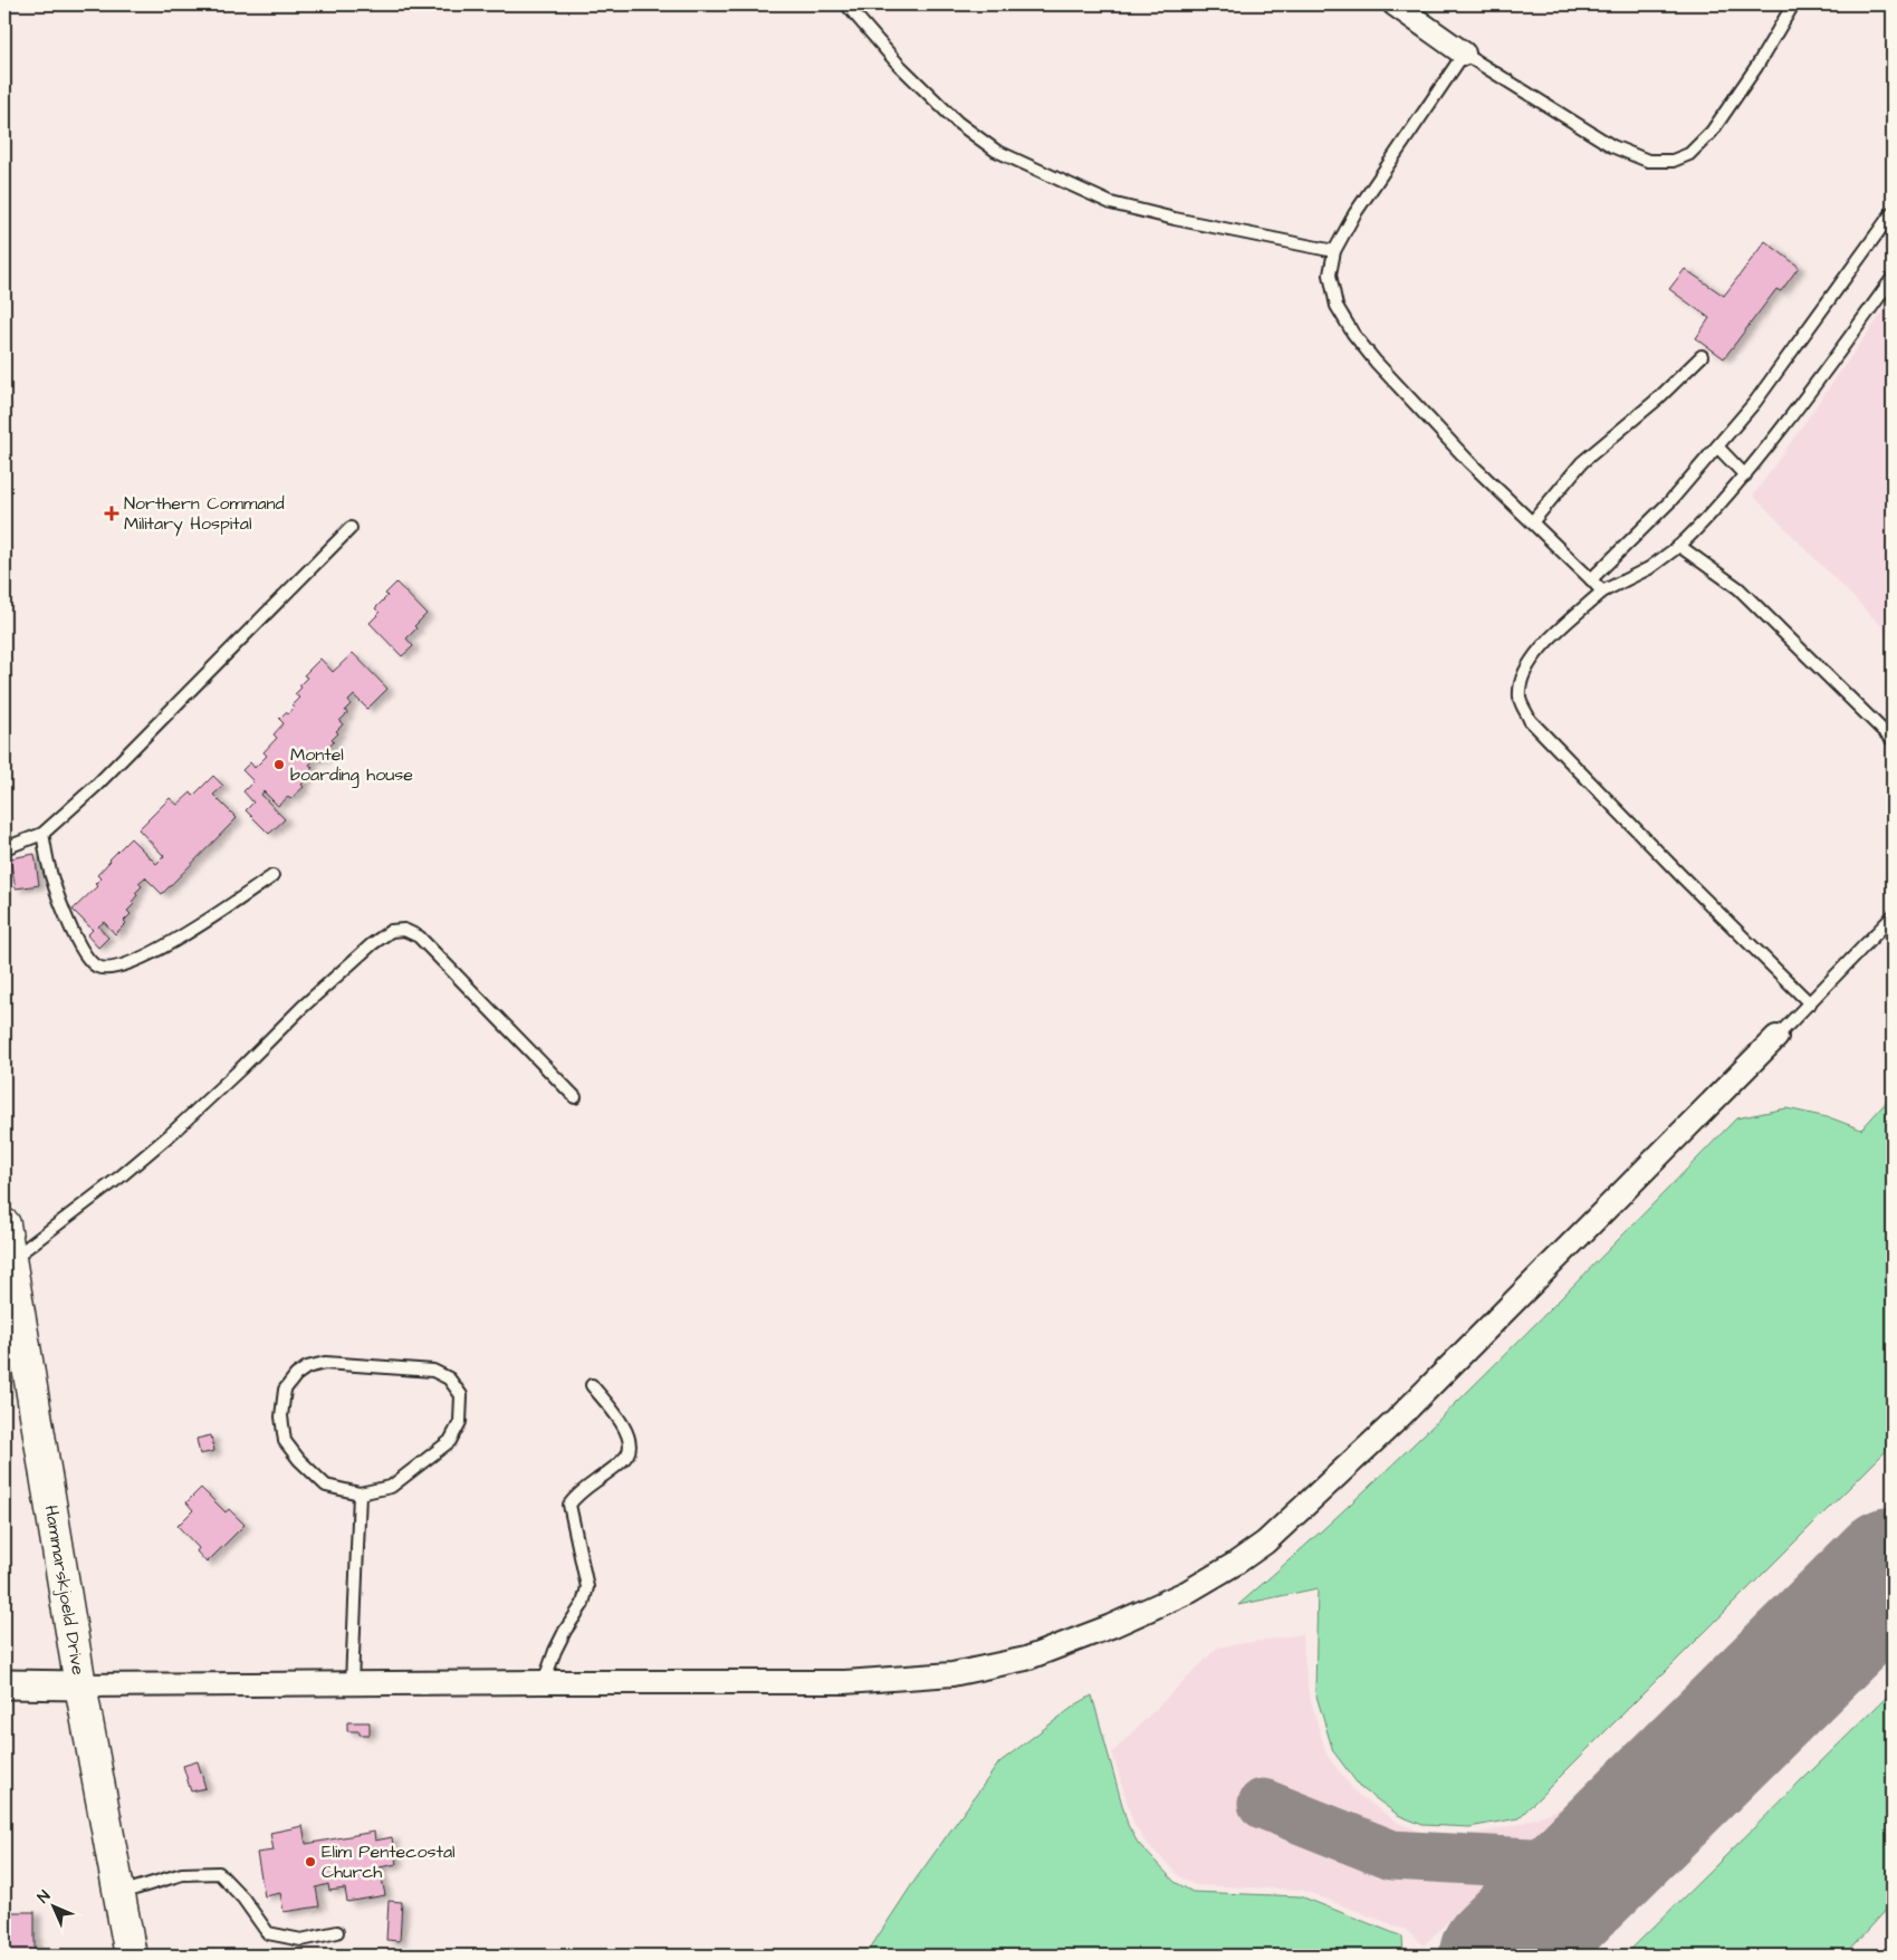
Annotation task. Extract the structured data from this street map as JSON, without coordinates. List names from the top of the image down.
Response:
{
  "streets": {
    "main road": ["Hammarskjoeld Drive"]
  },
  "places": {
    "health": ["Northern Command Military Hospital"],
    "other": ["Montel boarding house", "Elim Pentecostal Church"]
  },
  "north": "top left"
}
